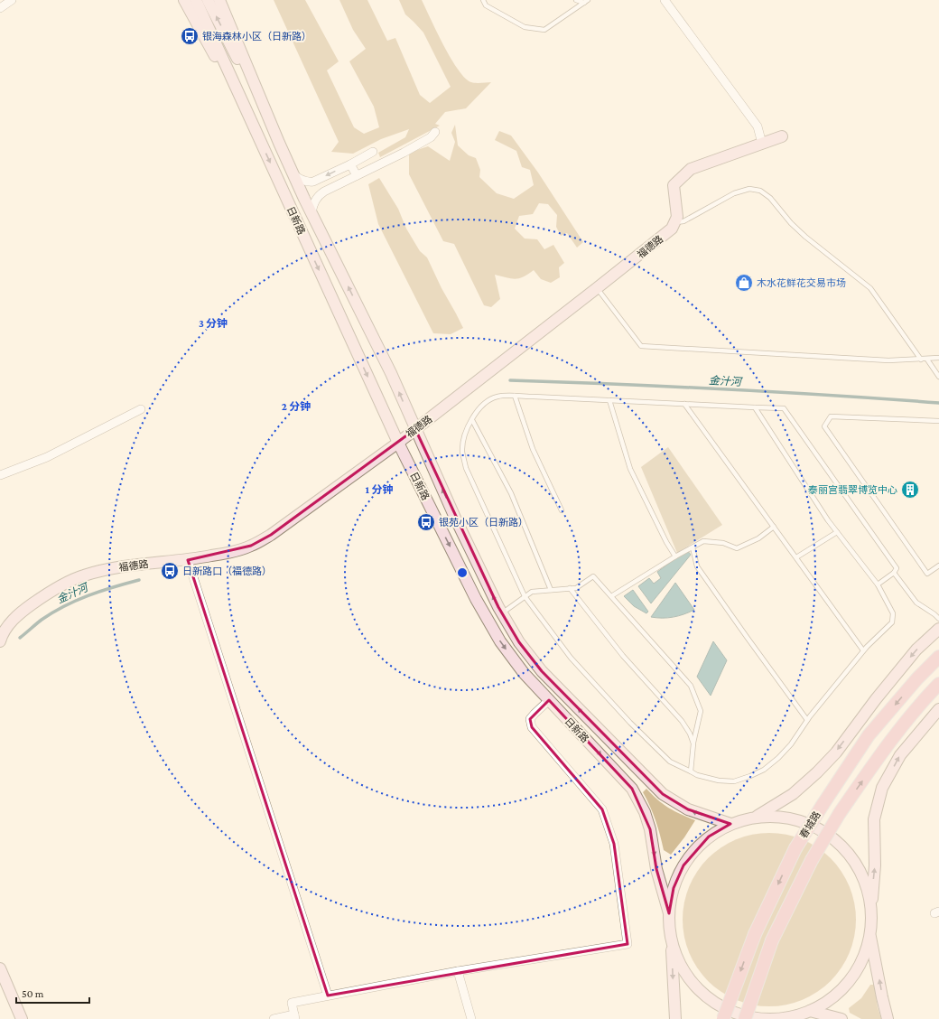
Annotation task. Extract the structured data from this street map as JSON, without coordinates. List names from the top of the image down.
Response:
{
  "streets": {
    "main road": ["日新路", "福德路", "春城路"]
  },
  "crossings": [
    ["日新路", "福德路"]
  ],
  "water": ["金汁河"],
  "places": {
    "bus stop": ["银海森林小区（日新路）", "银苑小区（日新路）", "日新路口（福德路）"],
    "shop": ["木水花鲜花交易市场"],
    "building": ["泰丽宫翡翠博览中心"]
  },
  "scale_bar": "50 m",
  "rings": ["3 分钟", "2 分钟", "1 分钟"]
}
